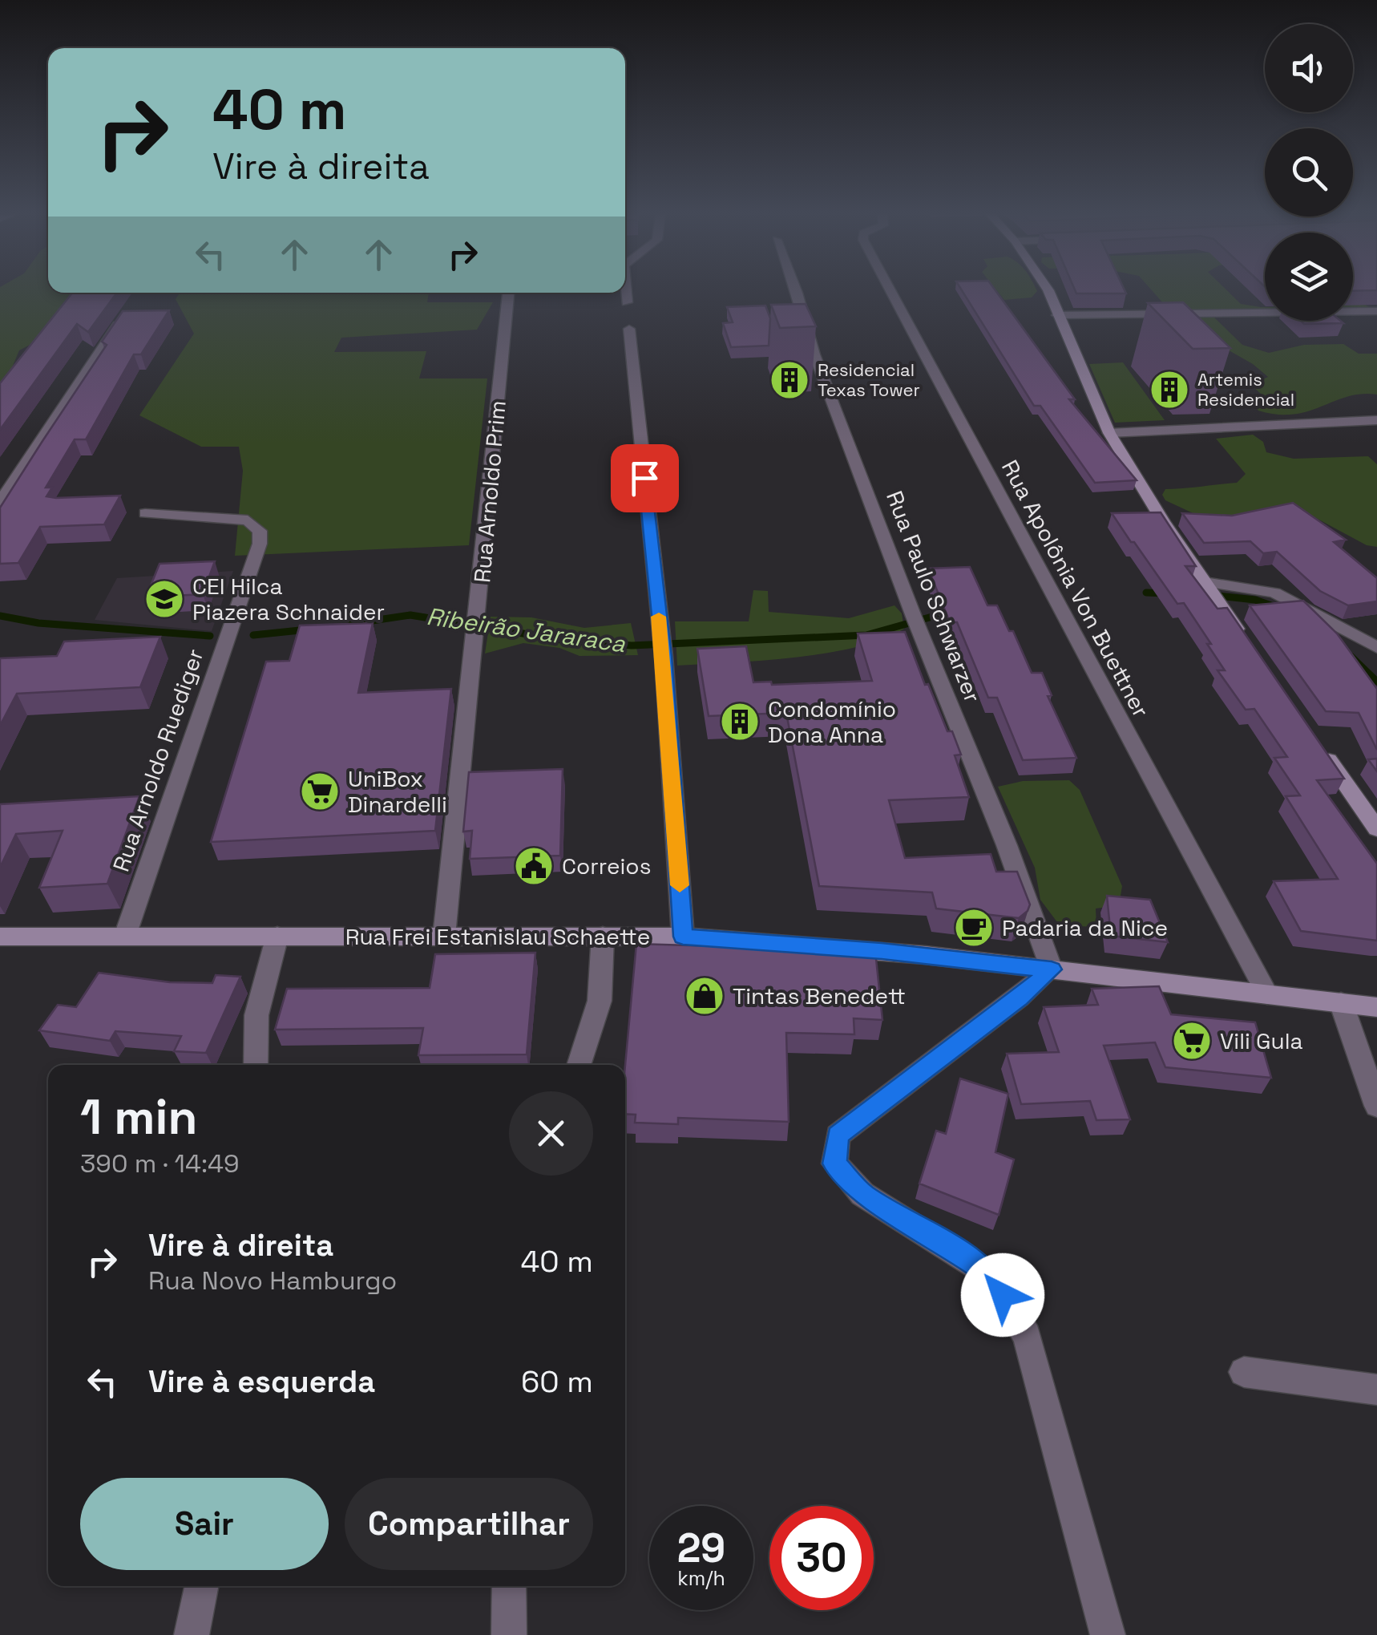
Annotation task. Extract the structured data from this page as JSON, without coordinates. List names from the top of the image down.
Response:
{
  "streets": {
    "street": [
      "Rua Arnoldo Prim",
      "Rua Apolônia Von Buettner",
      "Rua Paulo Schwarzer",
      "Rua Arnoldo Ruediger",
      "Rua Frei Estanislau Schaette"
    ]
  },
  "crossings": [
    ["Rua Arnoldo Prim", "Rua Frei Estanislau Schaette"],
    ["Rua Apolônia Von Buettner", "Rua Frei Estanislau Schaette"],
    ["Rua Paulo Schwarzer", "Rua Frei Estanislau Schaette"],
    ["Rua Arnoldo Ruediger", "Rua Frei Estanislau Schaette"]
  ],
  "water": ["Ribeirão Jararaca"],
  "places": {
    "building": ["Residencial Texas Tower", "Artemis Residencial", "Condomínio Dona Anna"],
    "school or university": ["CEI Hilca Piazera Schnaider"],
    "supermarket": ["UniBox Dinardelli", "Vili Gula"],
    "public building": ["Correios"],
    "cafe": ["Padaria da Nice"],
    "shop": ["Tintas Benedett"]
  },
  "page": {
    "turn": ["40 m", "Vire à direita"],
    "heading": ["1 min", "390 m · 14:49"],
    "list": [
      {
        "name": "Vire à direita",
        "note": "Rua Novo Hamburgo",
        "value": "40 m"
      },
      {
        "name": "Vire à esquerda",
        "value": "60 m"
      }
    ],
    "buttons": ["Sair", "Compartilhar"],
    "speed": "29 km/h",
    "limit": "30"
  }
}
